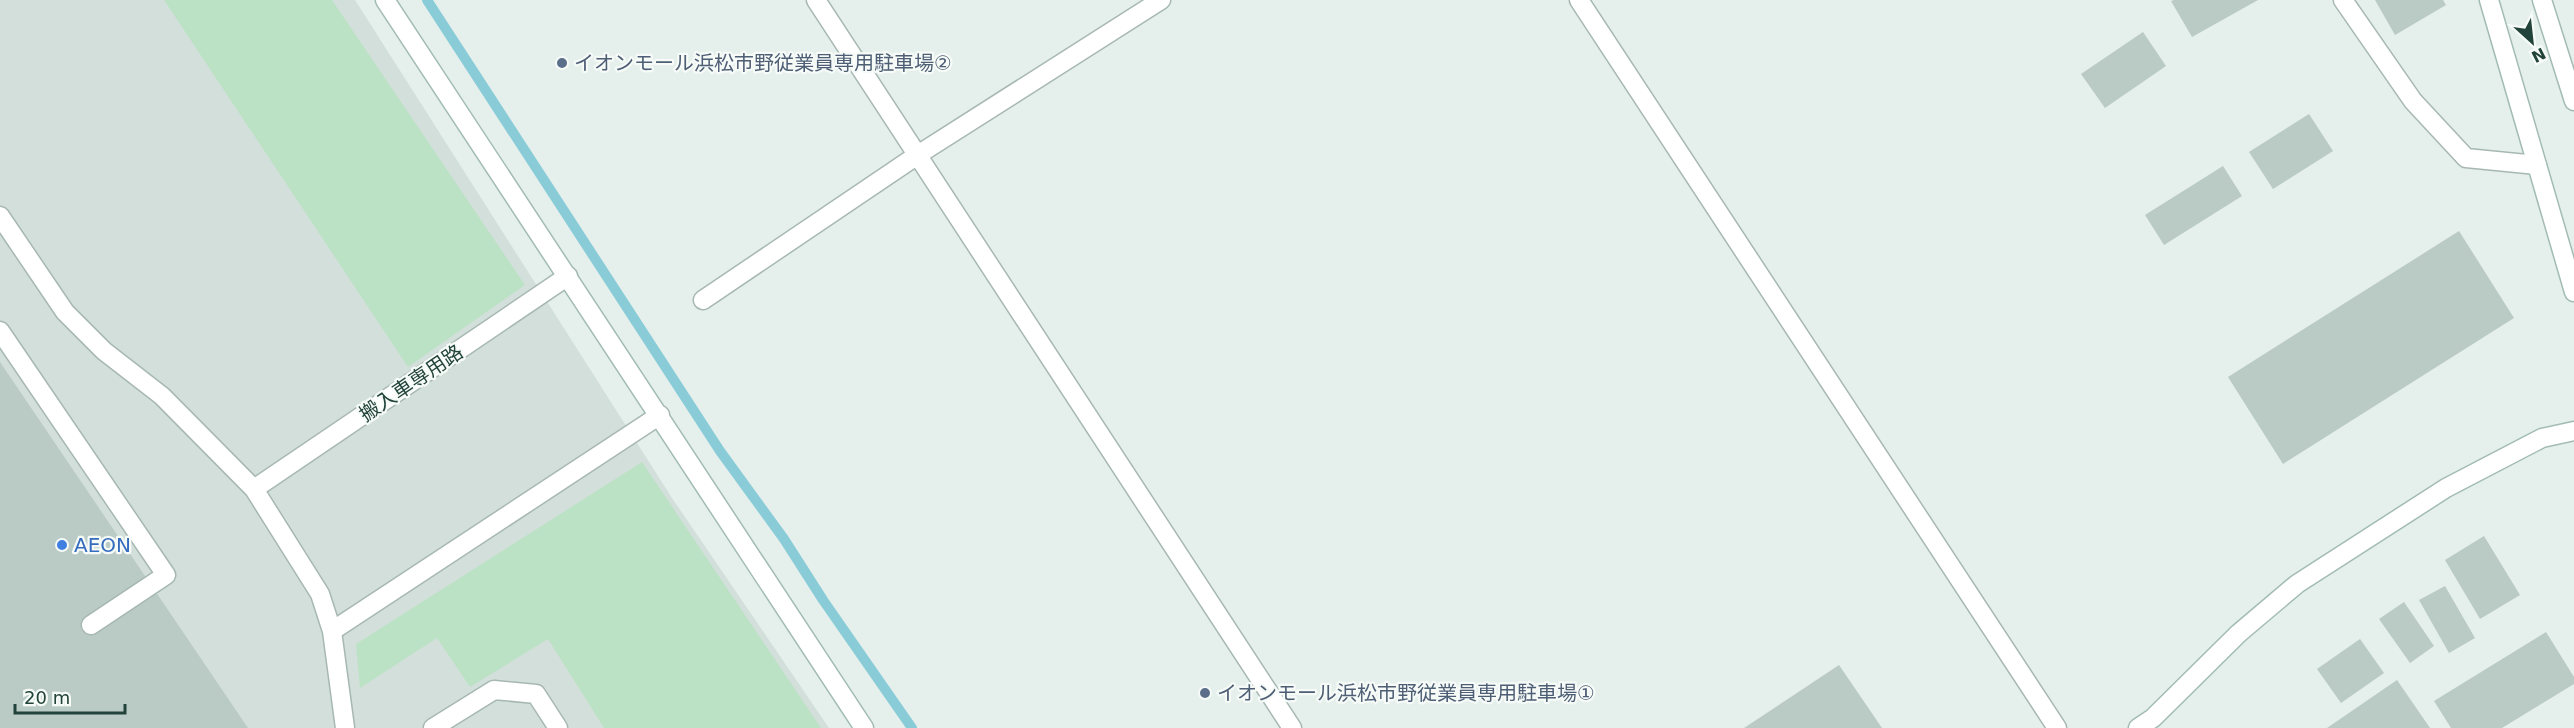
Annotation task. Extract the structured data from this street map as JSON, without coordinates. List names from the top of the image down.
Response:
{
  "streets": {
    "street": ["搬入車専用路"]
  },
  "places": ["イオンモール浜松市野従業員専用駐車場②", "AEON", "イオンモール浜松市野従業員専用駐車場①"],
  "scale_bar": "20 m",
  "north": "bottom right"
}
